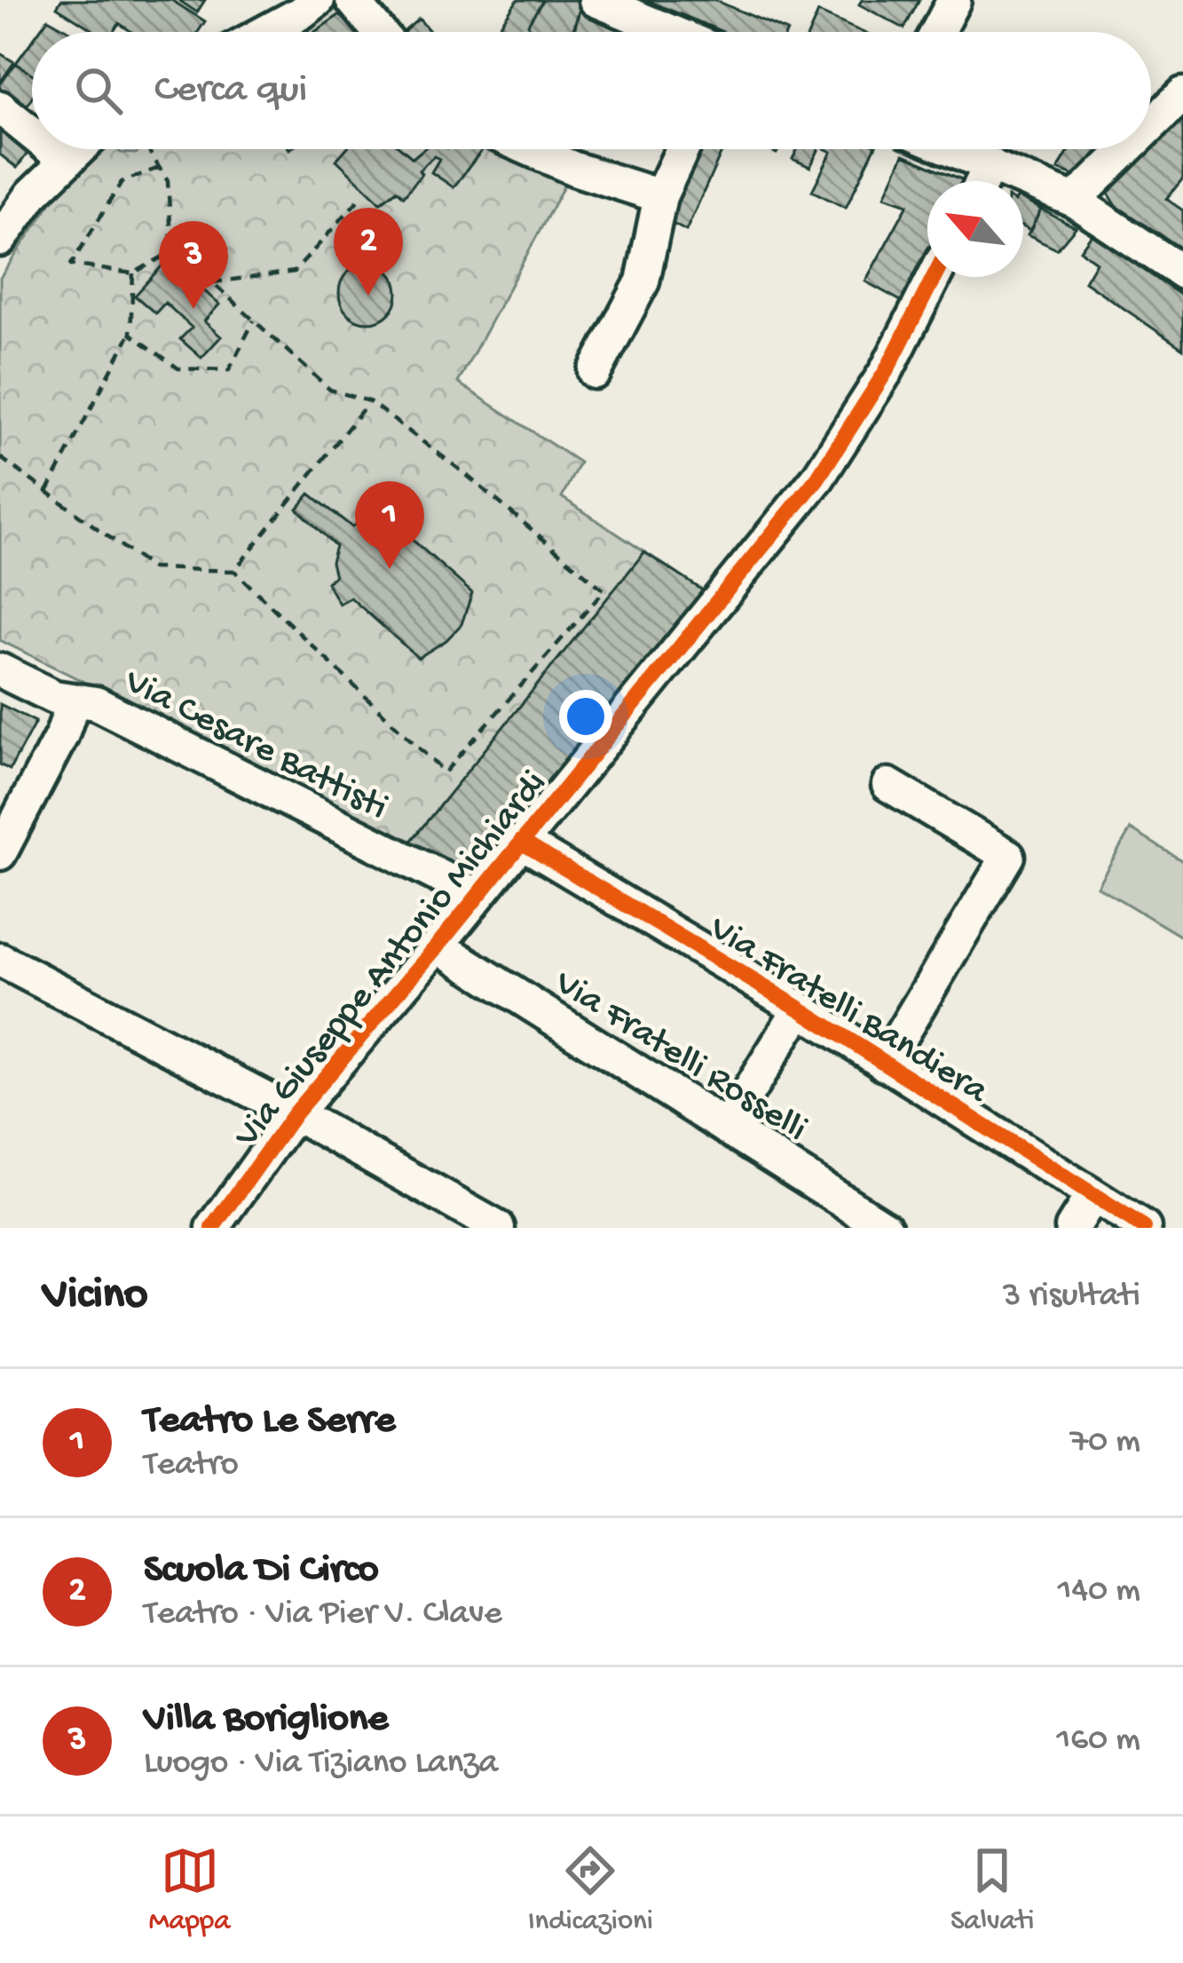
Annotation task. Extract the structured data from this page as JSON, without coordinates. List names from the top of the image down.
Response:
{
  "streets": {
    "street": [
      "Via Cesare Battisti",
      "Via Giuseppe Antonio Michiardi",
      "Via Fratelli Bandiera",
      "Via Fratelli Rosselli"
    ]
  },
  "crossings": [
    ["Via Cesare Battisti", "Via Giuseppe Antonio Michiardi"],
    ["Via Giuseppe Antonio Michiardi", "Via Fratelli Bandiera"],
    ["Via Giuseppe Antonio Michiardi", "Via Fratelli Rosselli"]
  ],
  "north": "top left",
  "page": {
    "search": "Cerca qui",
    "pins": ["2", "3", "1"],
    "heading": ["Vicino", "3 risultati"],
    "list": [
      {
        "mark": "1",
        "name": "Teatro Le Serre",
        "note": "Teatro",
        "value": "70 m"
      },
      {
        "mark": "2",
        "name": "Scuola Di Circo",
        "note": "Teatro · Via Pier V. Clave",
        "value": "140 m"
      },
      {
        "mark": "3",
        "name": "Villa Boriglione",
        "note": "Luogo · Via Tiziano Lanza",
        "value": "160 m"
      }
    ],
    "nav": ["Mappa", "Indicazioni", "Salvati"]
  }
}
